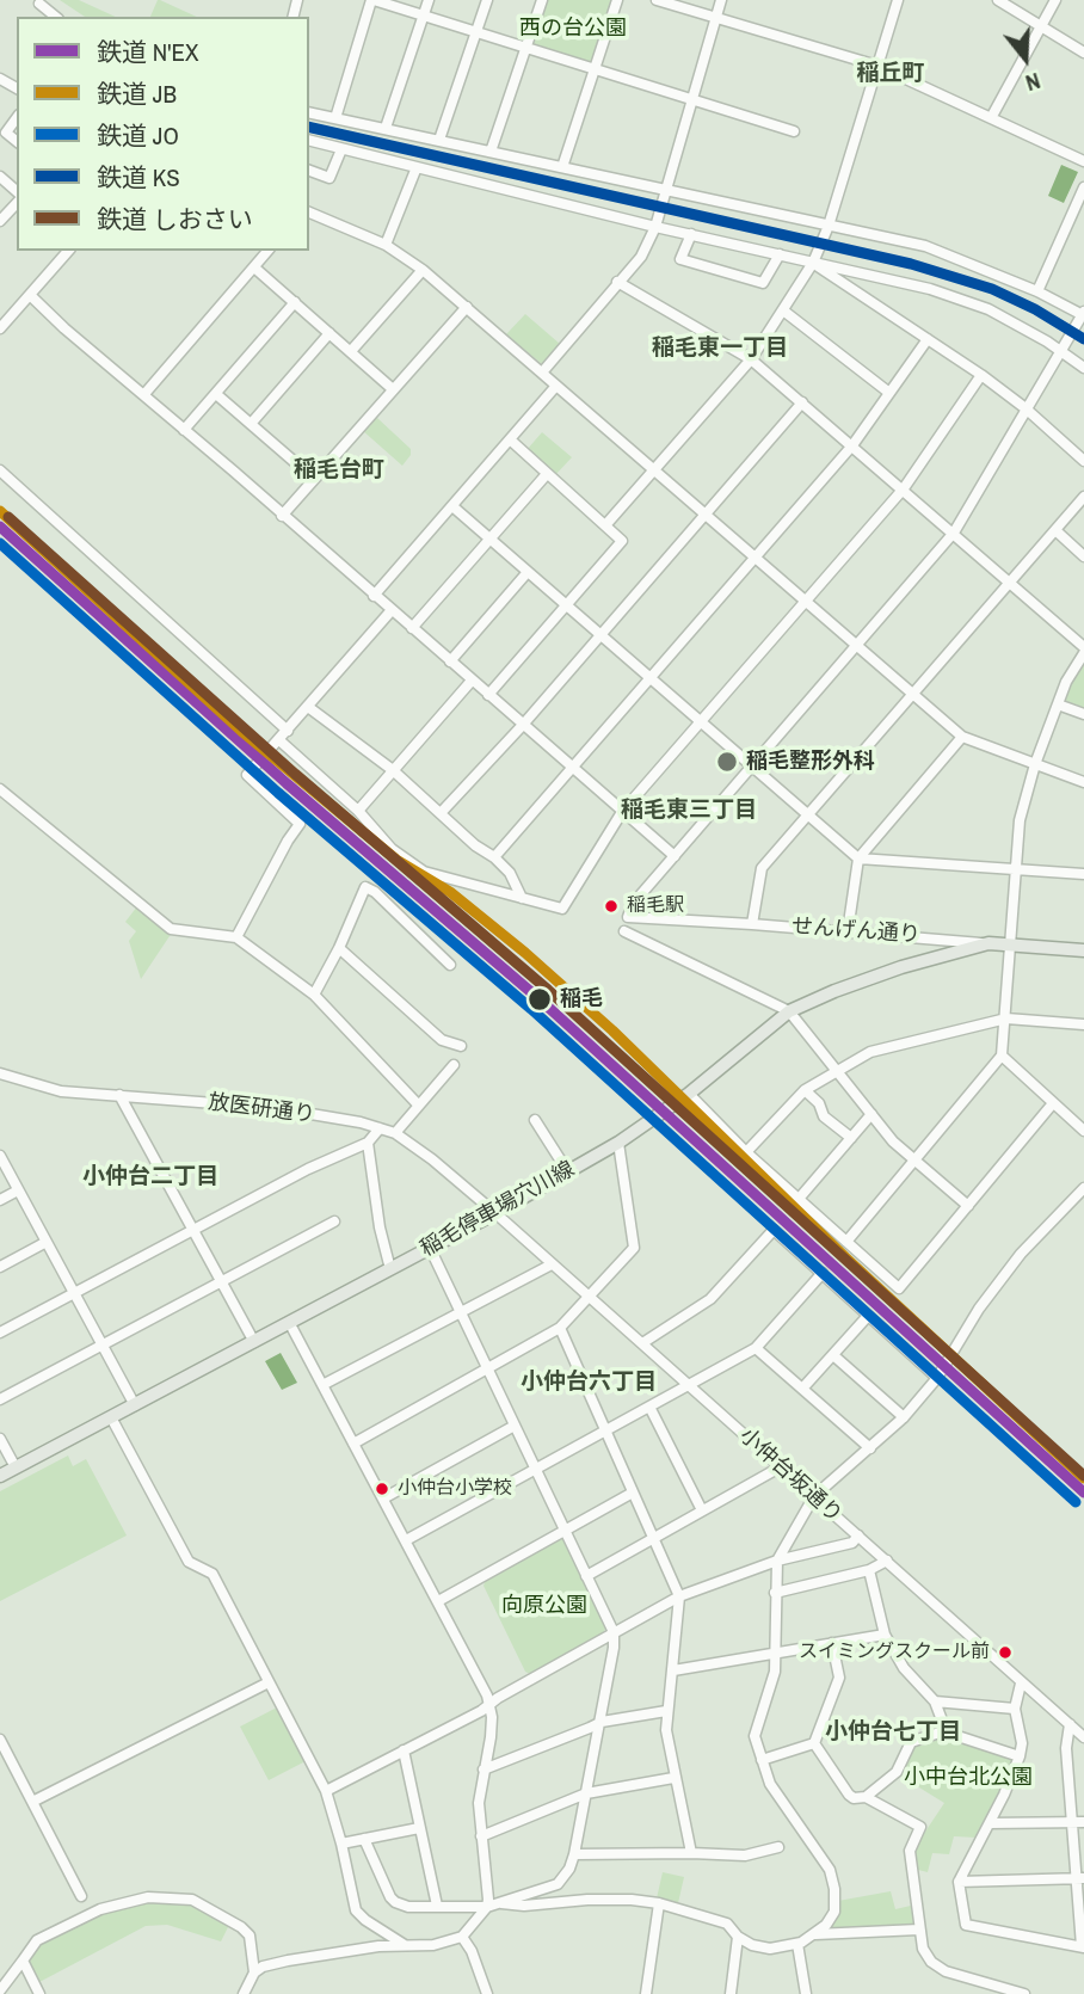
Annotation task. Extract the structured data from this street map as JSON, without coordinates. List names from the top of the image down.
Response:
{
  "streets": {
    "main road": ["せんげん通り", "稲毛停車場穴川線"],
    "street": ["放医研通り", "小仲台坂通り"]
  },
  "crossings": [
    ["せんげん通り", "稲毛停車場穴川線"],
    ["放医研通り", "稲毛停車場穴川線"],
    ["放医研通り", "小仲台坂通り"],
    ["稲毛停車場穴川線", "小仲台坂通り"]
  ],
  "districts": [
    "稲丘町",
    "稲毛東一丁目",
    "稲毛台町",
    "稲毛東三丁目",
    "小仲台二丁目",
    "小仲台六丁目",
    "小仲台七丁目"
  ],
  "parks": ["西の台公園", "向原公園", "小中台北公園"],
  "places": [
    "稲毛整形外科",
    "稲毛駅",
    "稲毛",
    "小仲台小学校",
    "スイミングスクール前"
  ],
  "lines": [
    "rail line KS",
    "rail line JB",
    "rail line しおさい",
    "rail line N'EX",
    "rail line JO"
  ],
  "legend": [
    "鉄道 N'EX",
    "鉄道 JB",
    "鉄道 JO",
    "鉄道 KS",
    "鉄道 しおさい"
  ],
  "north": "bottom"
}
